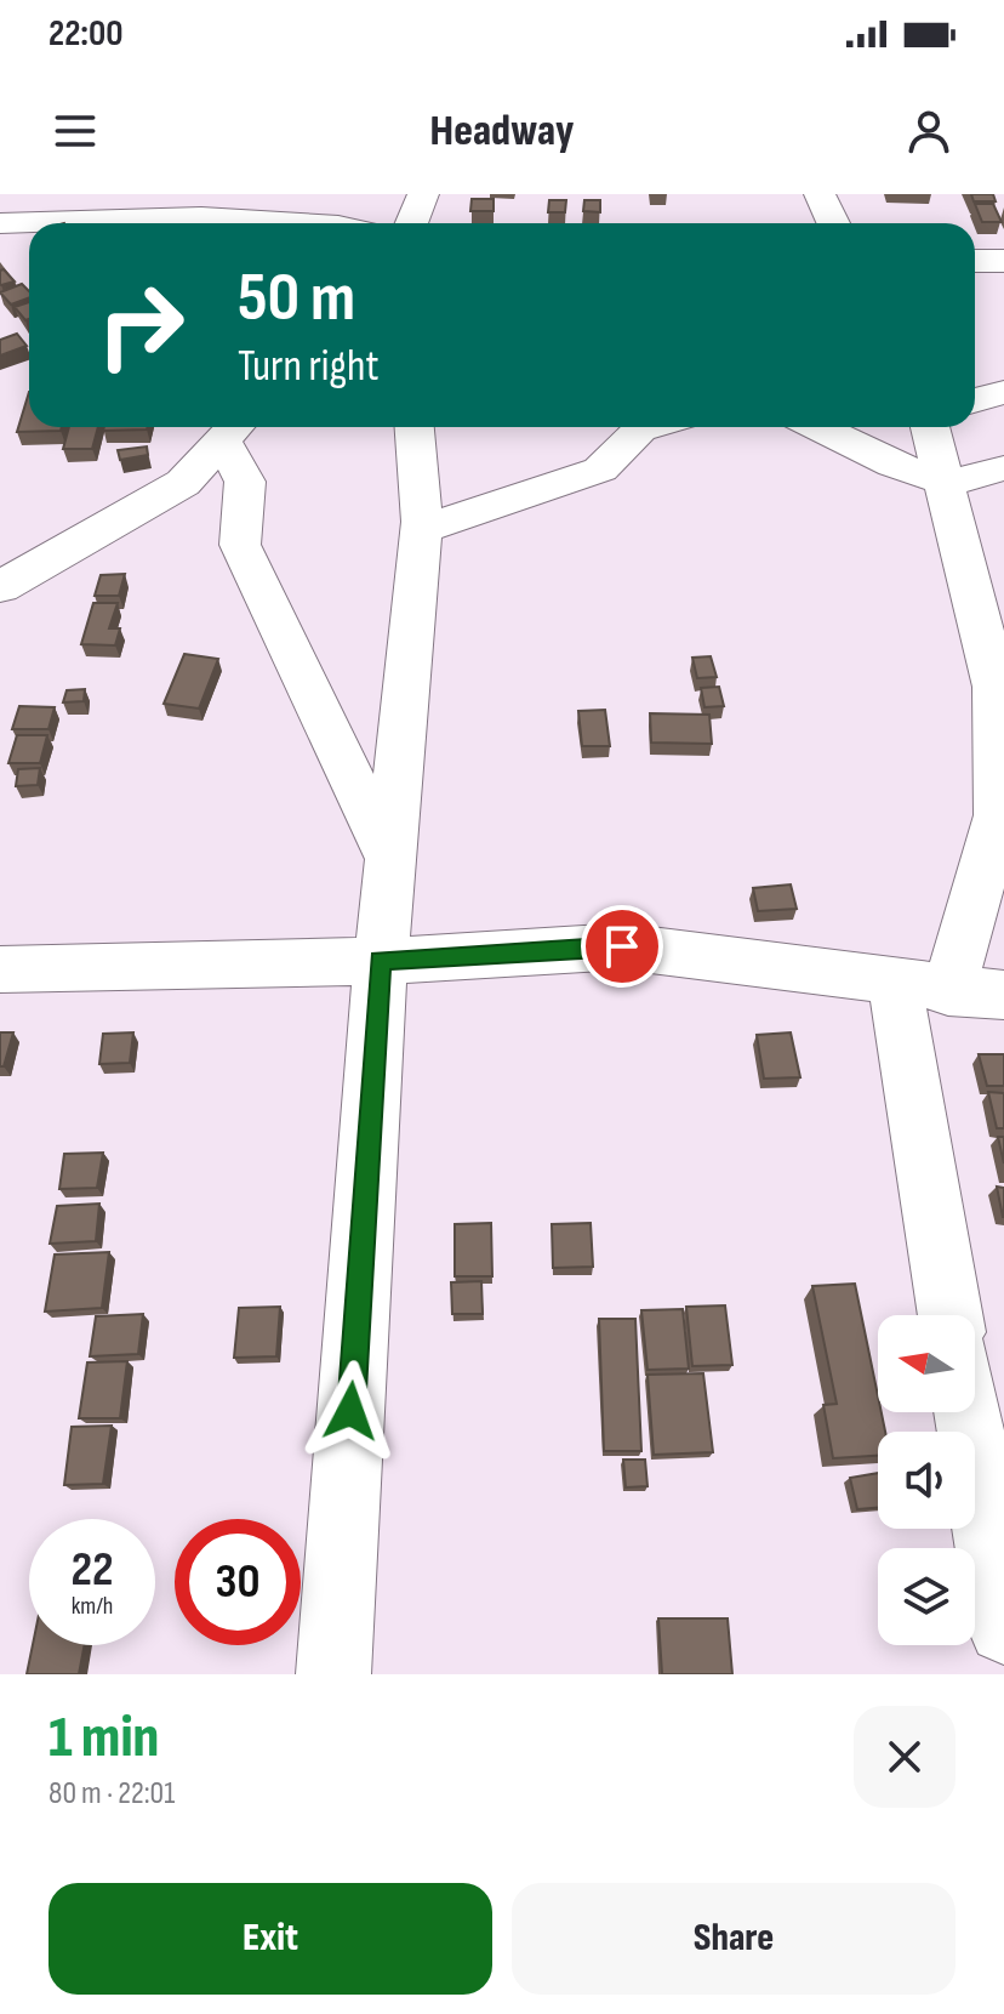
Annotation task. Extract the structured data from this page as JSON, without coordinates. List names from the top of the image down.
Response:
{
  "north": "left",
  "page": {
    "status": "22:00",
    "header": "Headway",
    "turn": ["50 m", "Turn right"],
    "speed": "22 km/h",
    "limit": "30",
    "heading": ["1 min", "80 m · 22:01"],
    "buttons": ["Exit", "Share"]
  }
}
